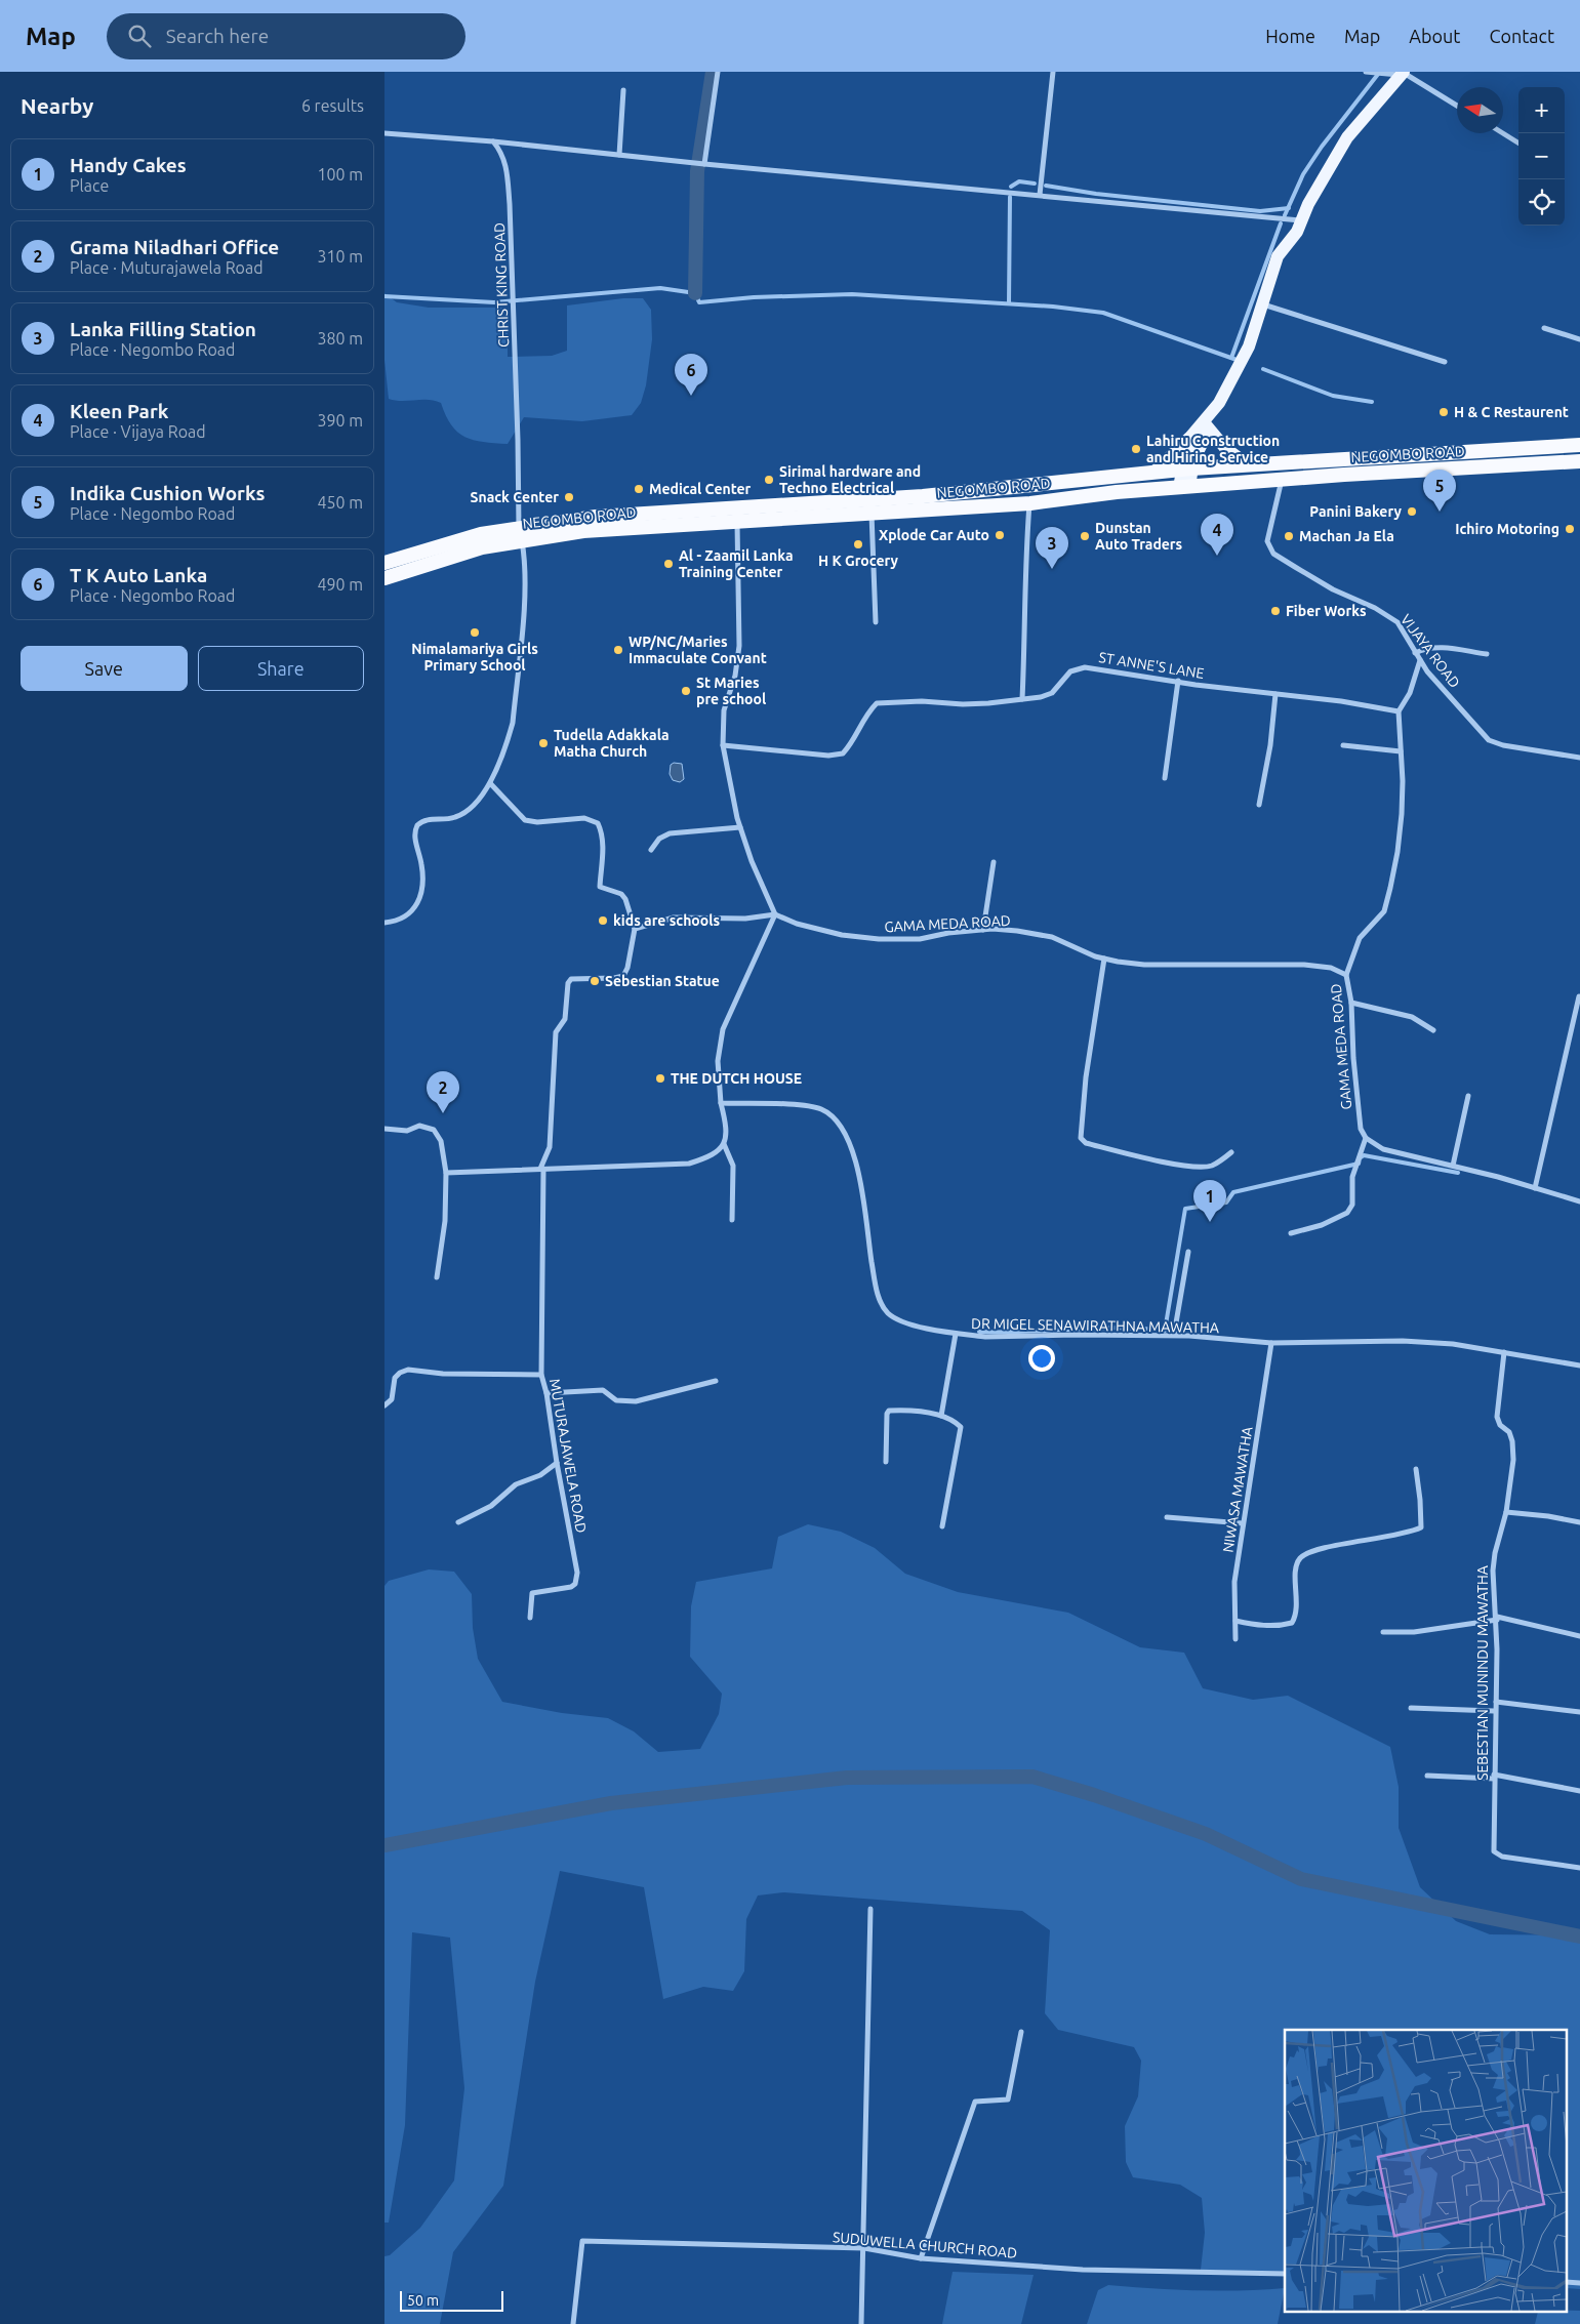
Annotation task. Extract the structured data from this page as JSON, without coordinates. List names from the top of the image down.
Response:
{
  "streets": {
    "highway": ["NEGOMBO ROAD"],
    "street": [
      "CHRIST KING ROAD",
      "VIJAYA ROAD",
      "ST ANNE'S LANE",
      "GAMA MEDA ROAD",
      "DR MIGEL SENAWIRATHNA MAWATHA",
      "MUTURAJAWELA ROAD",
      "NIWASA MAWATHA",
      "SEBESTIAN MUNINDU MAWATHA",
      "SUDUWELLA CHURCH ROAD"
    ]
  },
  "crossings": [
    ["CHRIST KING ROAD", "NEGOMBO ROAD"],
    ["NEGOMBO ROAD", "VIJAYA ROAD"],
    ["DR MIGEL SENAWIRATHNA MAWATHA", "NIWASA MAWATHA"],
    ["DR MIGEL SENAWIRATHNA MAWATHA", "SEBESTIAN MUNINDU MAWATHA"]
  ],
  "places": [
    "H & C Restaurent",
    "Lahiru Construction and Hiring Service",
    "Sirimal hardware and Techno Electrical",
    "Medical Center",
    "Snack Center",
    "Panini Bakery",
    "Ichiro Motoring",
    "Xplode Car Auto",
    "Dunstan Auto Traders",
    "Machan Ja Ela",
    "H K Grocery",
    "Al - Zaamil Lanka Training Center",
    "Fiber Works",
    "Nimalamariya Girls Primary School",
    "WP/NC/Maries Immaculate Convant",
    "St Maries pre school",
    "Tudella Adakkala Matha Church",
    "kids are schools",
    "Sebestian Statue",
    "THE DUTCH HOUSE"
  ],
  "scale_bar": "50 m",
  "north": "left",
  "page": {
    "header": "Map",
    "search": "Search here",
    "nav": [
      "Home",
      "Map",
      "About",
      "Contact"
    ],
    "heading": ["Nearby", "6 results"],
    "map_buttons": ["+", "−"],
    "list": [
      {
        "mark": "1",
        "name": "Handy Cakes",
        "note": "Place",
        "value": "100 m"
      },
      {
        "mark": "2",
        "name": "Grama Niladhari Office",
        "note": "Place · Muturajawela Road",
        "value": "310 m"
      },
      {
        "mark": "3",
        "name": "Lanka Filling Station",
        "note": "Place · Negombo Road",
        "value": "380 m"
      },
      {
        "mark": "4",
        "name": "Kleen Park",
        "note": "Place · Vijaya Road",
        "value": "390 m"
      },
      {
        "mark": "5",
        "name": "Indika Cushion Works",
        "note": "Place · Negombo Road",
        "value": "450 m"
      },
      {
        "mark": "6",
        "name": "T K Auto Lanka",
        "note": "Place · Negombo Road",
        "value": "490 m"
      }
    ],
    "pins": [
      "6",
      "5",
      "4",
      "3",
      "2",
      "1"
    ],
    "buttons": ["Save", "Share"],
    "scale": "50 m"
  }
}
